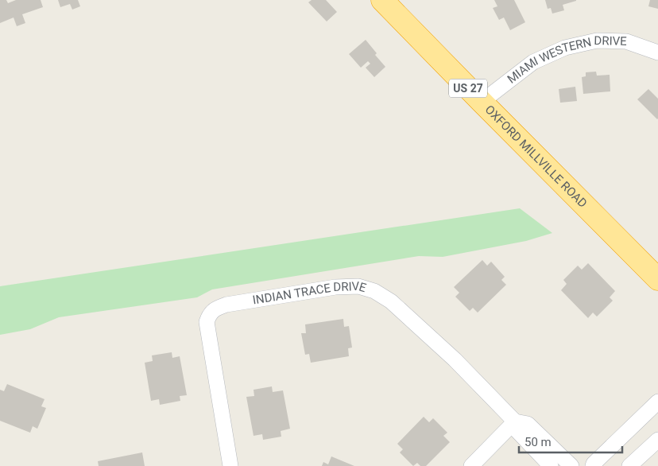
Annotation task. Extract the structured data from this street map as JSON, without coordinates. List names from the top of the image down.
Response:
{
  "streets": {
    "highway": ["US 27", "OXFORD MILLVILLE ROAD"],
    "street": ["MIAMI WESTERN DRIVE", "INDIAN TRACE DRIVE"]
  },
  "crossings": [
    ["MIAMI WESTERN DRIVE", "OXFORD MILLVILLE ROAD"]
  ],
  "scale_bar": "50 m"
}
